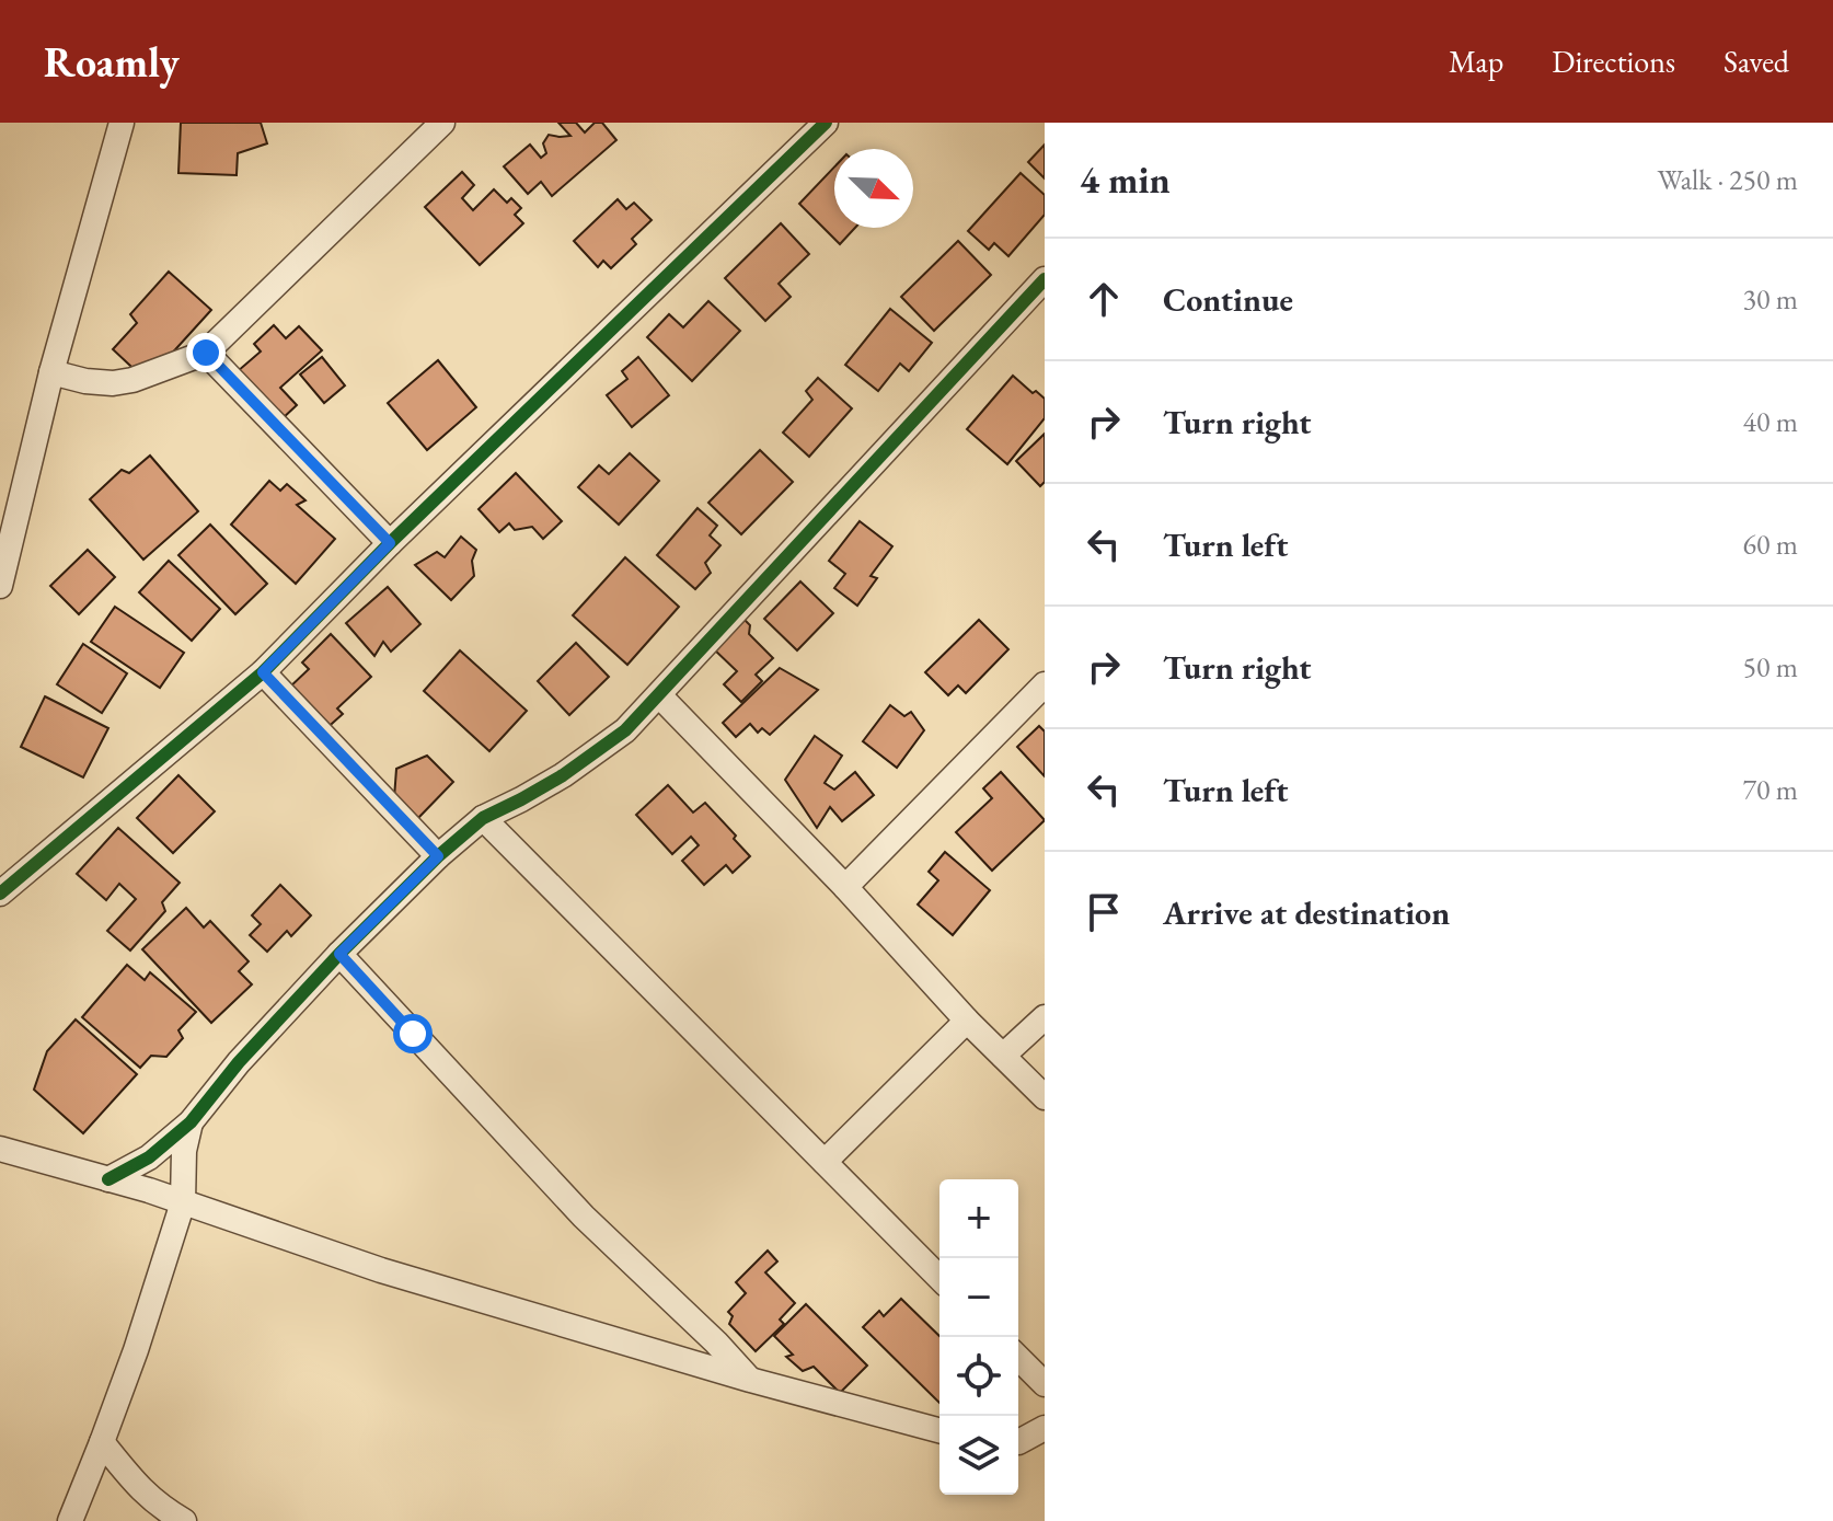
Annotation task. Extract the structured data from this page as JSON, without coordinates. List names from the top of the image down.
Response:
{
  "north": "bottom right",
  "page": {
    "header": "Roamly",
    "nav": ["Map", "Directions", "Saved"],
    "heading": ["4 min", "Walk · 250 m"],
    "list": [
      ["Continue", "30 m"],
      ["Turn right", "40 m"],
      ["Turn left", "60 m"],
      ["Turn right", "50 m"],
      ["Turn left", "70 m"],
      "Arrive at destination"
    ],
    "map_buttons": ["+", "−"]
  }
}
